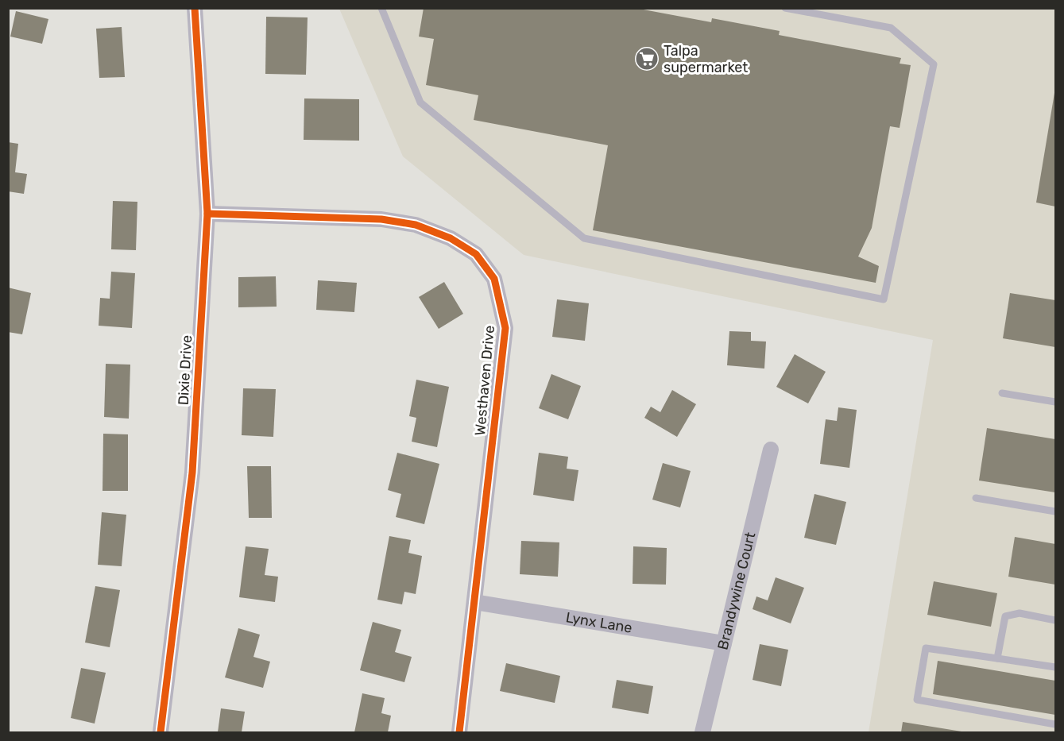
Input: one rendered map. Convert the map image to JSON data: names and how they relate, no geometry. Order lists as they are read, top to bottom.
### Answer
{
  "streets": {
    "street": [
      "Dixie Drive",
      "Westhaven Drive",
      "Brandywine Court",
      "Lynx Lane"
    ]
  },
  "crossings": [
    ["Dixie Drive", "Westhaven Drive"],
    ["Westhaven Drive", "Lynx Lane"],
    ["Brandywine Court", "Lynx Lane"]
  ],
  "places": {
    "supermarket": ["Talpa supermarket"]
  }
}
